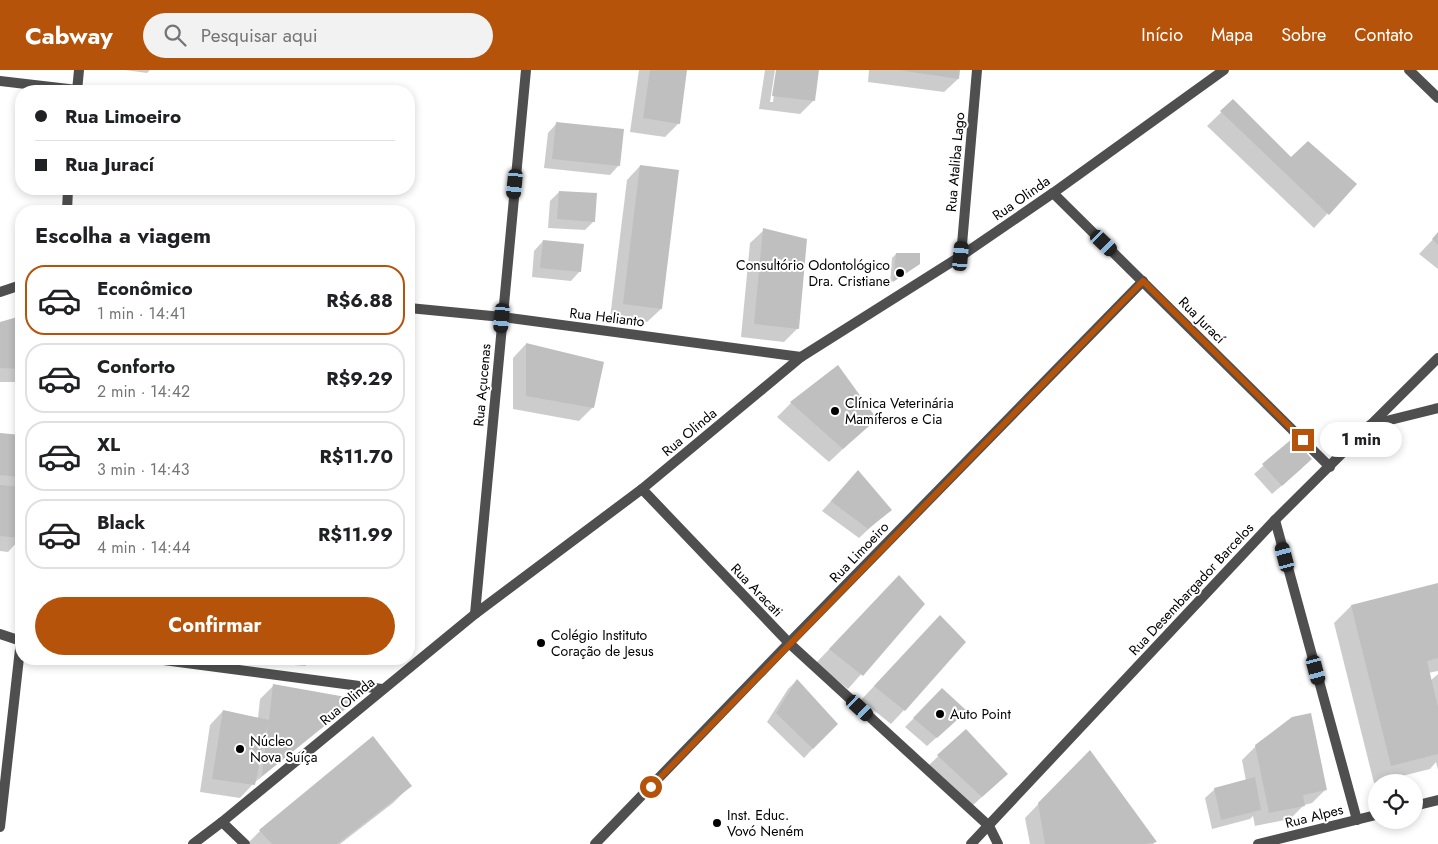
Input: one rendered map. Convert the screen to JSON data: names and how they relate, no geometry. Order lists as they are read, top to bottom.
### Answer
{
  "streets": {
    "street": [
      "Rua Ataliba Lago",
      "Rua Olinda",
      "Rua Helianto",
      "Rua Jurací",
      "Rua Açucenas",
      "Rua Limoeiro",
      "Rua Desembargador Barcelos",
      "Rua Aracati",
      "Rua Alpes"
    ]
  },
  "crossings": [
    ["Rua Ataliba Lago", "Rua Olinda"],
    ["Rua Olinda", "Rua Helianto"],
    ["Rua Olinda", "Rua Jurací"],
    ["Rua Olinda", "Rua Açucenas"],
    ["Rua Olinda", "Rua Aracati"],
    ["Rua Helianto", "Rua Açucenas"],
    ["Rua Jurací", "Rua Limoeiro"],
    ["Rua Jurací", "Rua Desembargador Barcelos"],
    ["Rua Limoeiro", "Rua Aracati"],
    ["Rua Desembargador Barcelos", "Rua Aracati"]
  ],
  "places": [
    "Consultório Odontológico Dra. Cristiane",
    "Clínica Veterinária Mamíferos e Cia",
    "Colégio Instituto Coração de Jesus",
    "Auto Point",
    "Núcleo Nova Suíça",
    "Inst. Educ. Vovó Neném"
  ],
  "page": {
    "header": "Cabway",
    "search": "Pesquisar aqui",
    "nav": [
      "Início",
      "Mapa",
      "Sobre",
      "Contato"
    ],
    "banner": ["Rua Limoeiro", "Rua Jurací"],
    "heading": "Escolha a viagem",
    "list": [
      {
        "name": "Econômico",
        "note": "1 min · 14:41",
        "value": "R$6.88"
      },
      {
        "name": "Conforto",
        "note": "2 min · 14:42",
        "value": "R$9.29"
      },
      {
        "name": "XL",
        "note": "3 min · 14:43",
        "value": "R$11.70"
      },
      {
        "name": "Black",
        "note": "4 min · 14:44",
        "value": "R$11.99"
      }
    ],
    "bubble": "1 min",
    "buttons": "Confirmar"
  }
}
